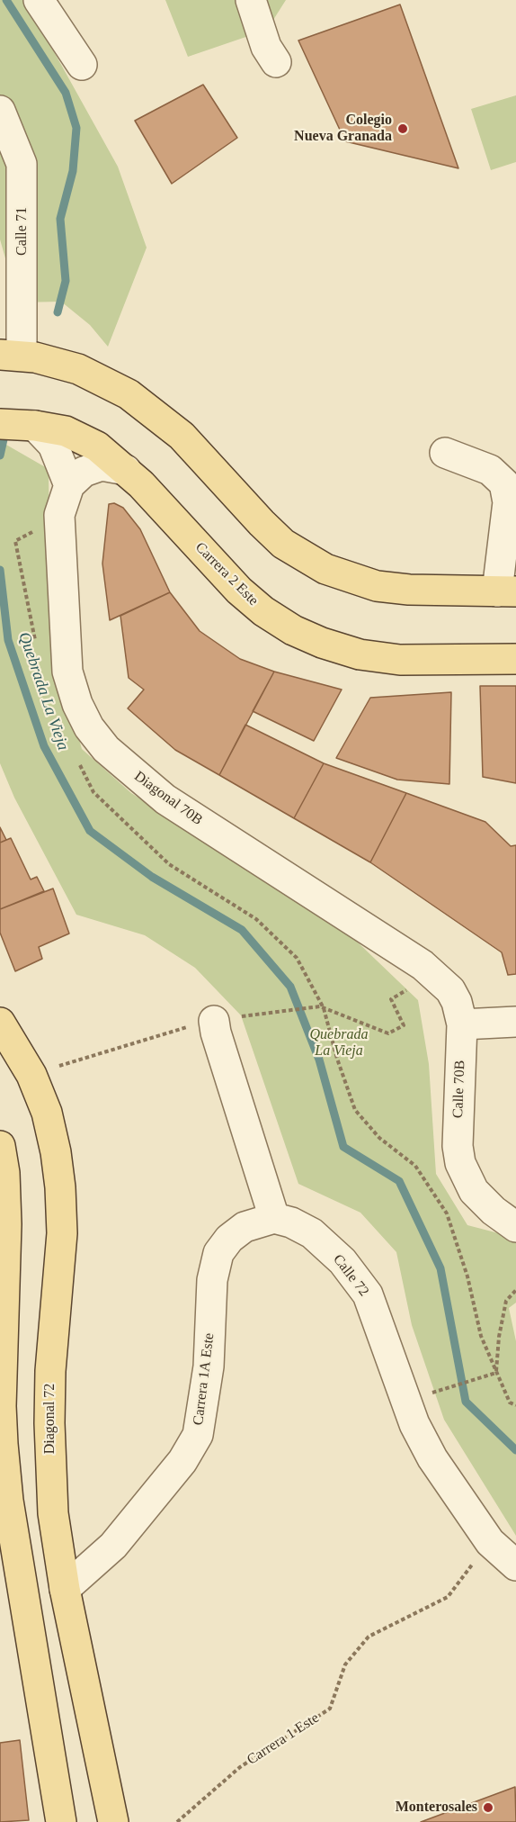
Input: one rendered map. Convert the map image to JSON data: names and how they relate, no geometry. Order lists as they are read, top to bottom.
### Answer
{
  "streets": {
    "main road": ["Carrera 2 Este", "Diagonal 72"],
    "street": [
      "Calle 71",
      "Diagonal 70B",
      "Calle 70B",
      "Calle 72",
      "Carrera 1A Este"
    ],
    "path": ["Carrera 1 Este"]
  },
  "crossings": [
    ["Diagonal 70B", "Calle 70B"],
    ["Calle 72", "Carrera 1A Este"],
    ["Calle 72", "Carrera 1 Este"],
    ["Carrera 1A Este", "Diagonal 72"]
  ],
  "water": ["Quebrada La Vieja"],
  "parks": ["Quebrada La Vieja"],
  "places": ["Colegio Nueva Granada", "Monterosales"]
}
